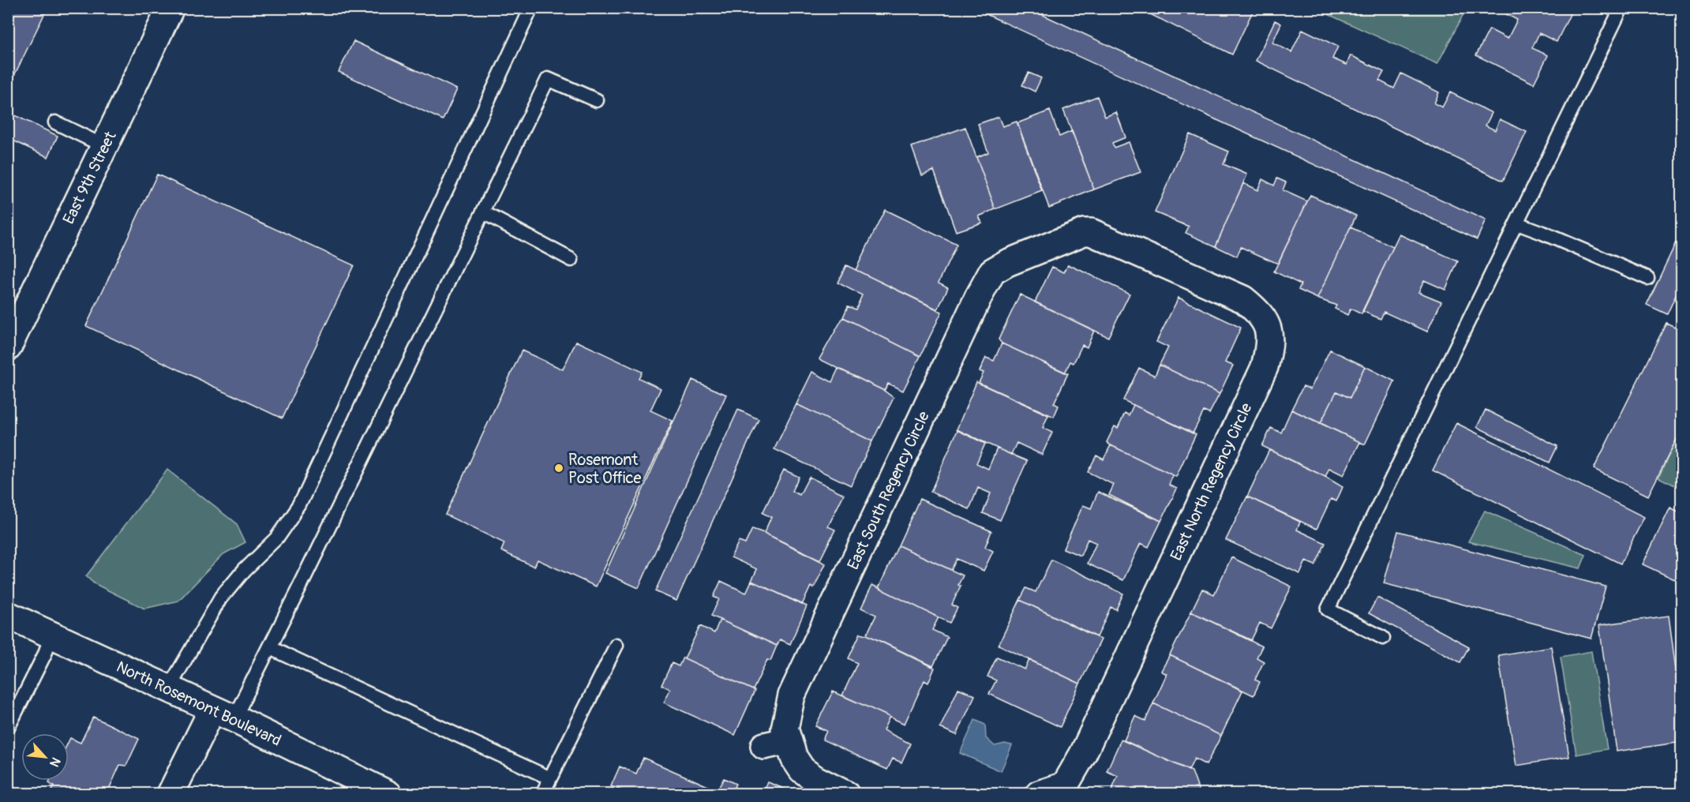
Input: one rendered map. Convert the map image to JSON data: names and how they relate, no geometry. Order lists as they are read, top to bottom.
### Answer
{
  "streets": {
    "street": [
      "East 9th Street",
      "East North Regency Circle",
      "East South Regency Circle",
      "North Rosemont Boulevard"
    ]
  },
  "crossings": [
    ["East North Regency Circle", "East South Regency Circle"]
  ],
  "places": ["Rosemont Post Office"],
  "north": "bottom right"
}
